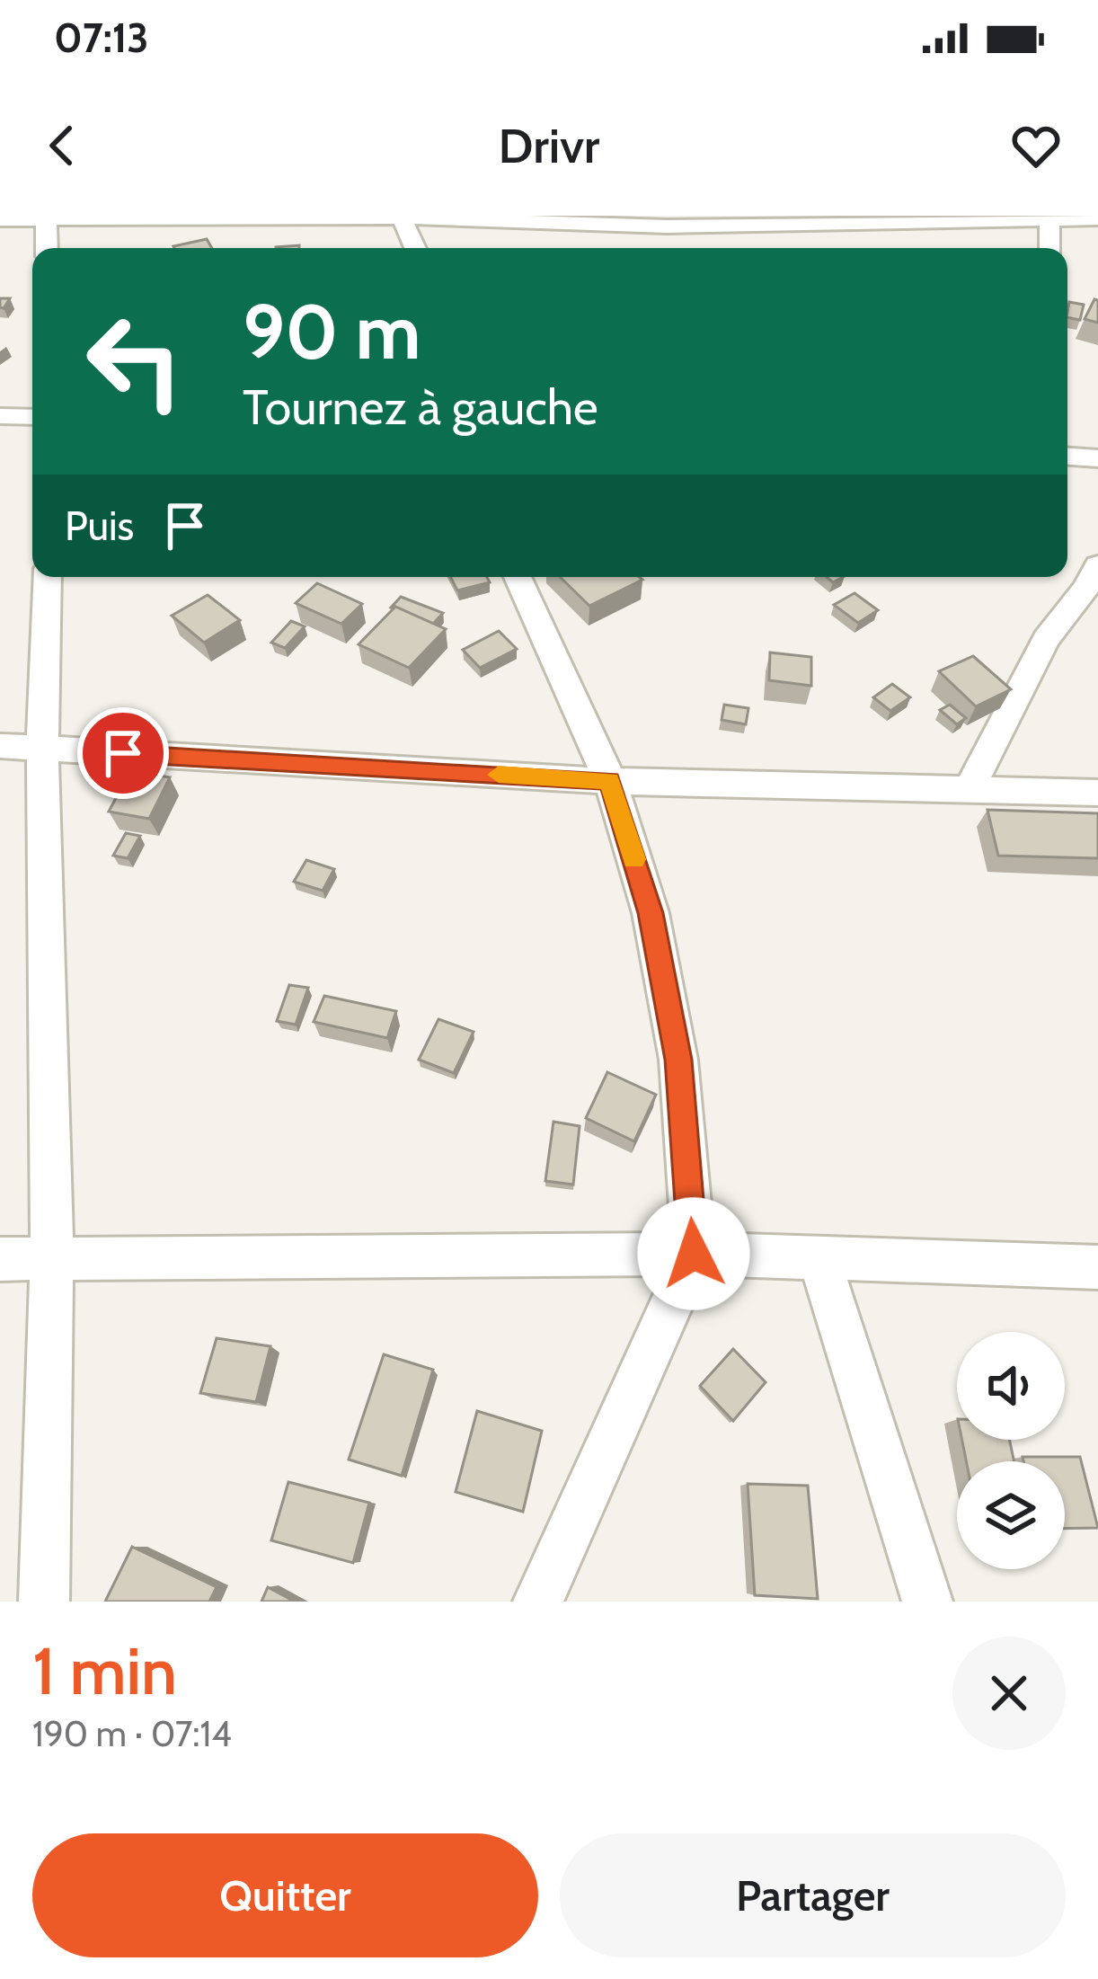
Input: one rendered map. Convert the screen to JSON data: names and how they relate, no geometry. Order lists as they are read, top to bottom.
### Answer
{
  "page": {
    "status": "07:13",
    "header": "Drivr",
    "turn": ["90 m", "Tournez à gauche"],
    "then": "Puis",
    "heading": ["1 min", "190 m · 07:14"],
    "buttons": ["Quitter", "Partager"]
  }
}
